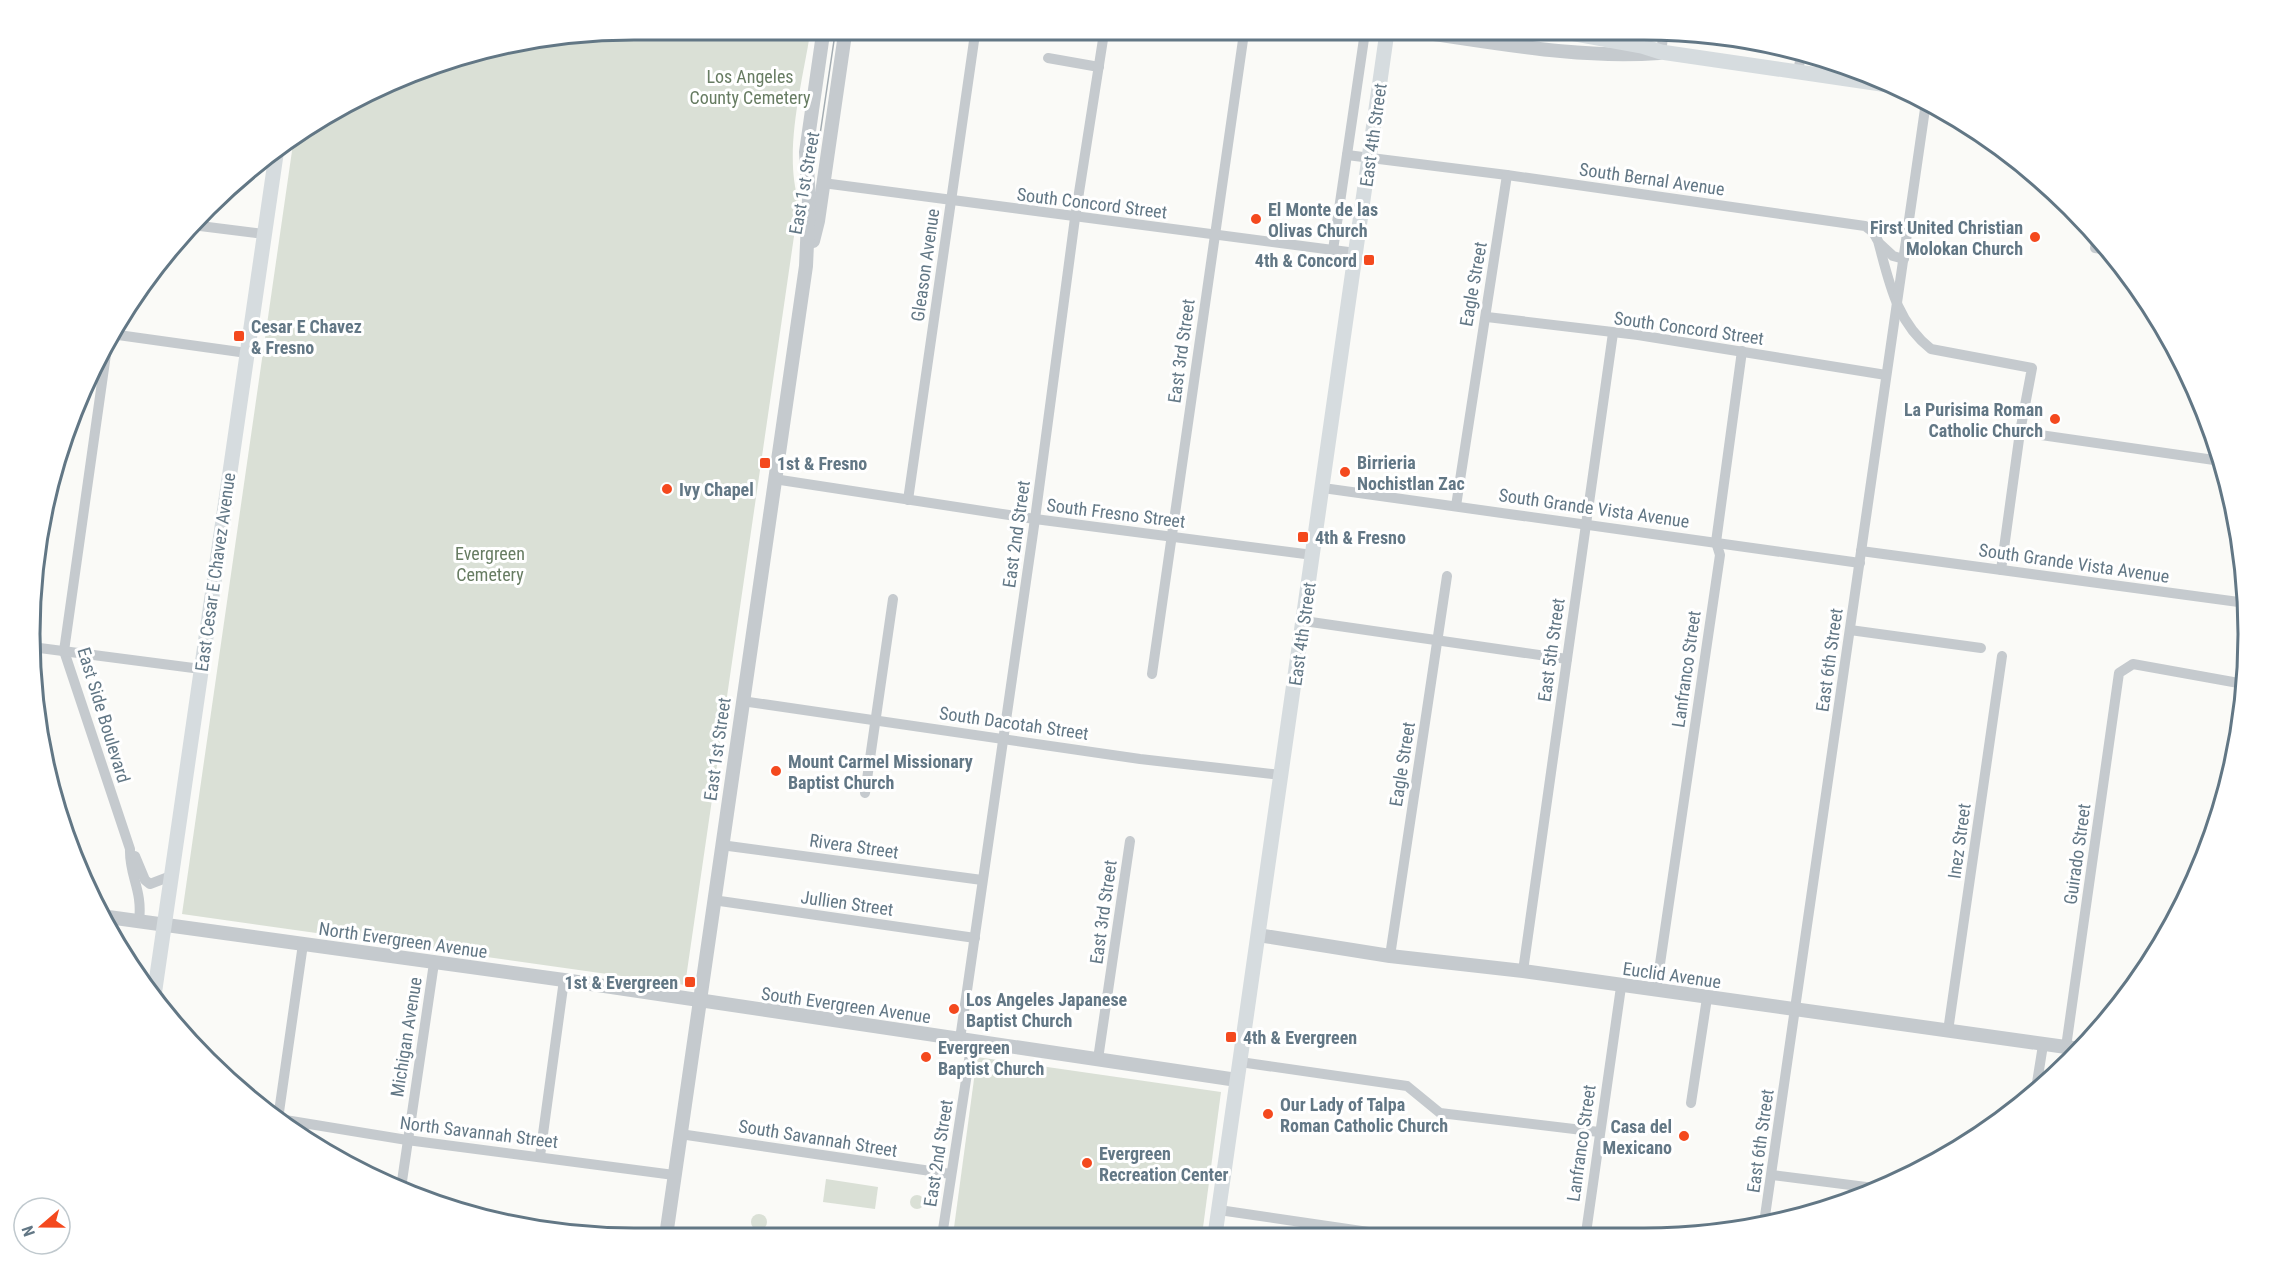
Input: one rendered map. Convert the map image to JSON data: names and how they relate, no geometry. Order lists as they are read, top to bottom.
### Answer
{
  "streets": {
    "main road": ["East 4th Street", "East Cesar E Chavez Avenue"],
    "street": [
      "South Bernal Avenue",
      "East 1st Street",
      "South Concord Street",
      "Gleason Avenue",
      "Eagle Street",
      "East 3rd Street",
      "South Grande Vista Avenue",
      "South Fresno Street",
      "East 2nd Street",
      "East 5th Street",
      "East 6th Street",
      "Lanfranco Street",
      "East Side Boulevard",
      "South Dacotah Street",
      "Inez Street",
      "Rivera Street",
      "Guirado Street",
      "Jullien Street",
      "North Evergreen Avenue",
      "Euclid Avenue",
      "South Evergreen Avenue",
      "Michigan Avenue",
      "North Savannah Street",
      "South Savannah Street"
    ]
  },
  "crossings": [
    ["East 4th Street", "South Bernal Avenue"],
    ["East 4th Street", "South Concord Street"],
    ["East 4th Street", "South Grande Vista Avenue"],
    ["East 4th Street", "South Fresno Street"],
    ["East 4th Street", "South Dacotah Street"],
    ["East 4th Street", "Euclid Avenue"],
    ["East 4th Street", "South Evergreen Avenue"],
    ["South Bernal Avenue", "Eagle Street"],
    ["South Bernal Avenue", "East 6th Street"],
    ["East 1st Street", "South Concord Street"],
    ["East 1st Street", "South Fresno Street"],
    ["East 1st Street", "South Dacotah Street"],
    ["East 1st Street", "Rivera Street"],
    ["East 1st Street", "Jullien Street"],
    ["East 1st Street", "North Evergreen Avenue"],
    ["East 1st Street", "South Evergreen Avenue"],
    ["East 1st Street", "North Savannah Street"],
    ["East 1st Street", "South Savannah Street"],
    ["South Concord Street", "Gleason Avenue"],
    ["South Concord Street", "Eagle Street"],
    ["South Concord Street", "East 3rd Street"],
    ["South Concord Street", "East 2nd Street"],
    ["South Concord Street", "East 5th Street"],
    ["South Concord Street", "East 6th Street"],
    ["South Concord Street", "Lanfranco Street"],
    ["Gleason Avenue", "South Fresno Street"],
    ["Eagle Street", "South Grande Vista Avenue"],
    ["Eagle Street", "Euclid Avenue"],
    ["East 3rd Street", "South Fresno Street"],
    ["East 3rd Street", "South Evergreen Avenue"],
    ["South Grande Vista Avenue", "East 5th Street"],
    ["South Grande Vista Avenue", "East 6th Street"],
    ["South Grande Vista Avenue", "Lanfranco Street"],
    ["South Fresno Street", "East 2nd Street"],
    ["East 2nd Street", "South Dacotah Street"],
    ["East 2nd Street", "Rivera Street"],
    ["East 2nd Street", "Jullien Street"],
    ["East 2nd Street", "South Evergreen Avenue"],
    ["East 2nd Street", "South Savannah Street"],
    ["East Cesar E Chavez Avenue", "East Side Boulevard"],
    ["East Cesar E Chavez Avenue", "North Evergreen Avenue"],
    ["East 5th Street", "Euclid Avenue"],
    ["East 6th Street", "Euclid Avenue"],
    ["Lanfranco Street", "Euclid Avenue"],
    ["East Side Boulevard", "North Evergreen Avenue"],
    ["Inez Street", "Euclid Avenue"],
    ["Guirado Street", "Euclid Avenue"],
    ["North Evergreen Avenue", "South Evergreen Avenue"],
    ["North Evergreen Avenue", "Michigan Avenue"],
    ["Michigan Avenue", "North Savannah Street"]
  ],
  "parks": ["Los Angeles County Cemetery", "Evergreen Cemetery"],
  "places": {
    "other": [
      "El Monte de las Olivas Church",
      "First United Christian Molokan Church",
      "La Purisima Roman Catholic Church",
      "Birrieria Nochistlan Zac",
      "Ivy Chapel",
      "Mount Carmel Missionary Baptist Church",
      "Los Angeles Japanese Baptist Church",
      "Evergreen Baptist Church",
      "Our Lady of Talpa Roman Catholic Church",
      "Casa del Mexicano",
      "Evergreen Recreation Center"
    ],
    "transit": [
      "4th & Concord",
      "Cesar E Chavez & Fresno",
      "1st & Fresno",
      "4th & Fresno",
      "1st & Evergreen",
      "4th & Evergreen"
    ]
  },
  "north": "left"
}
